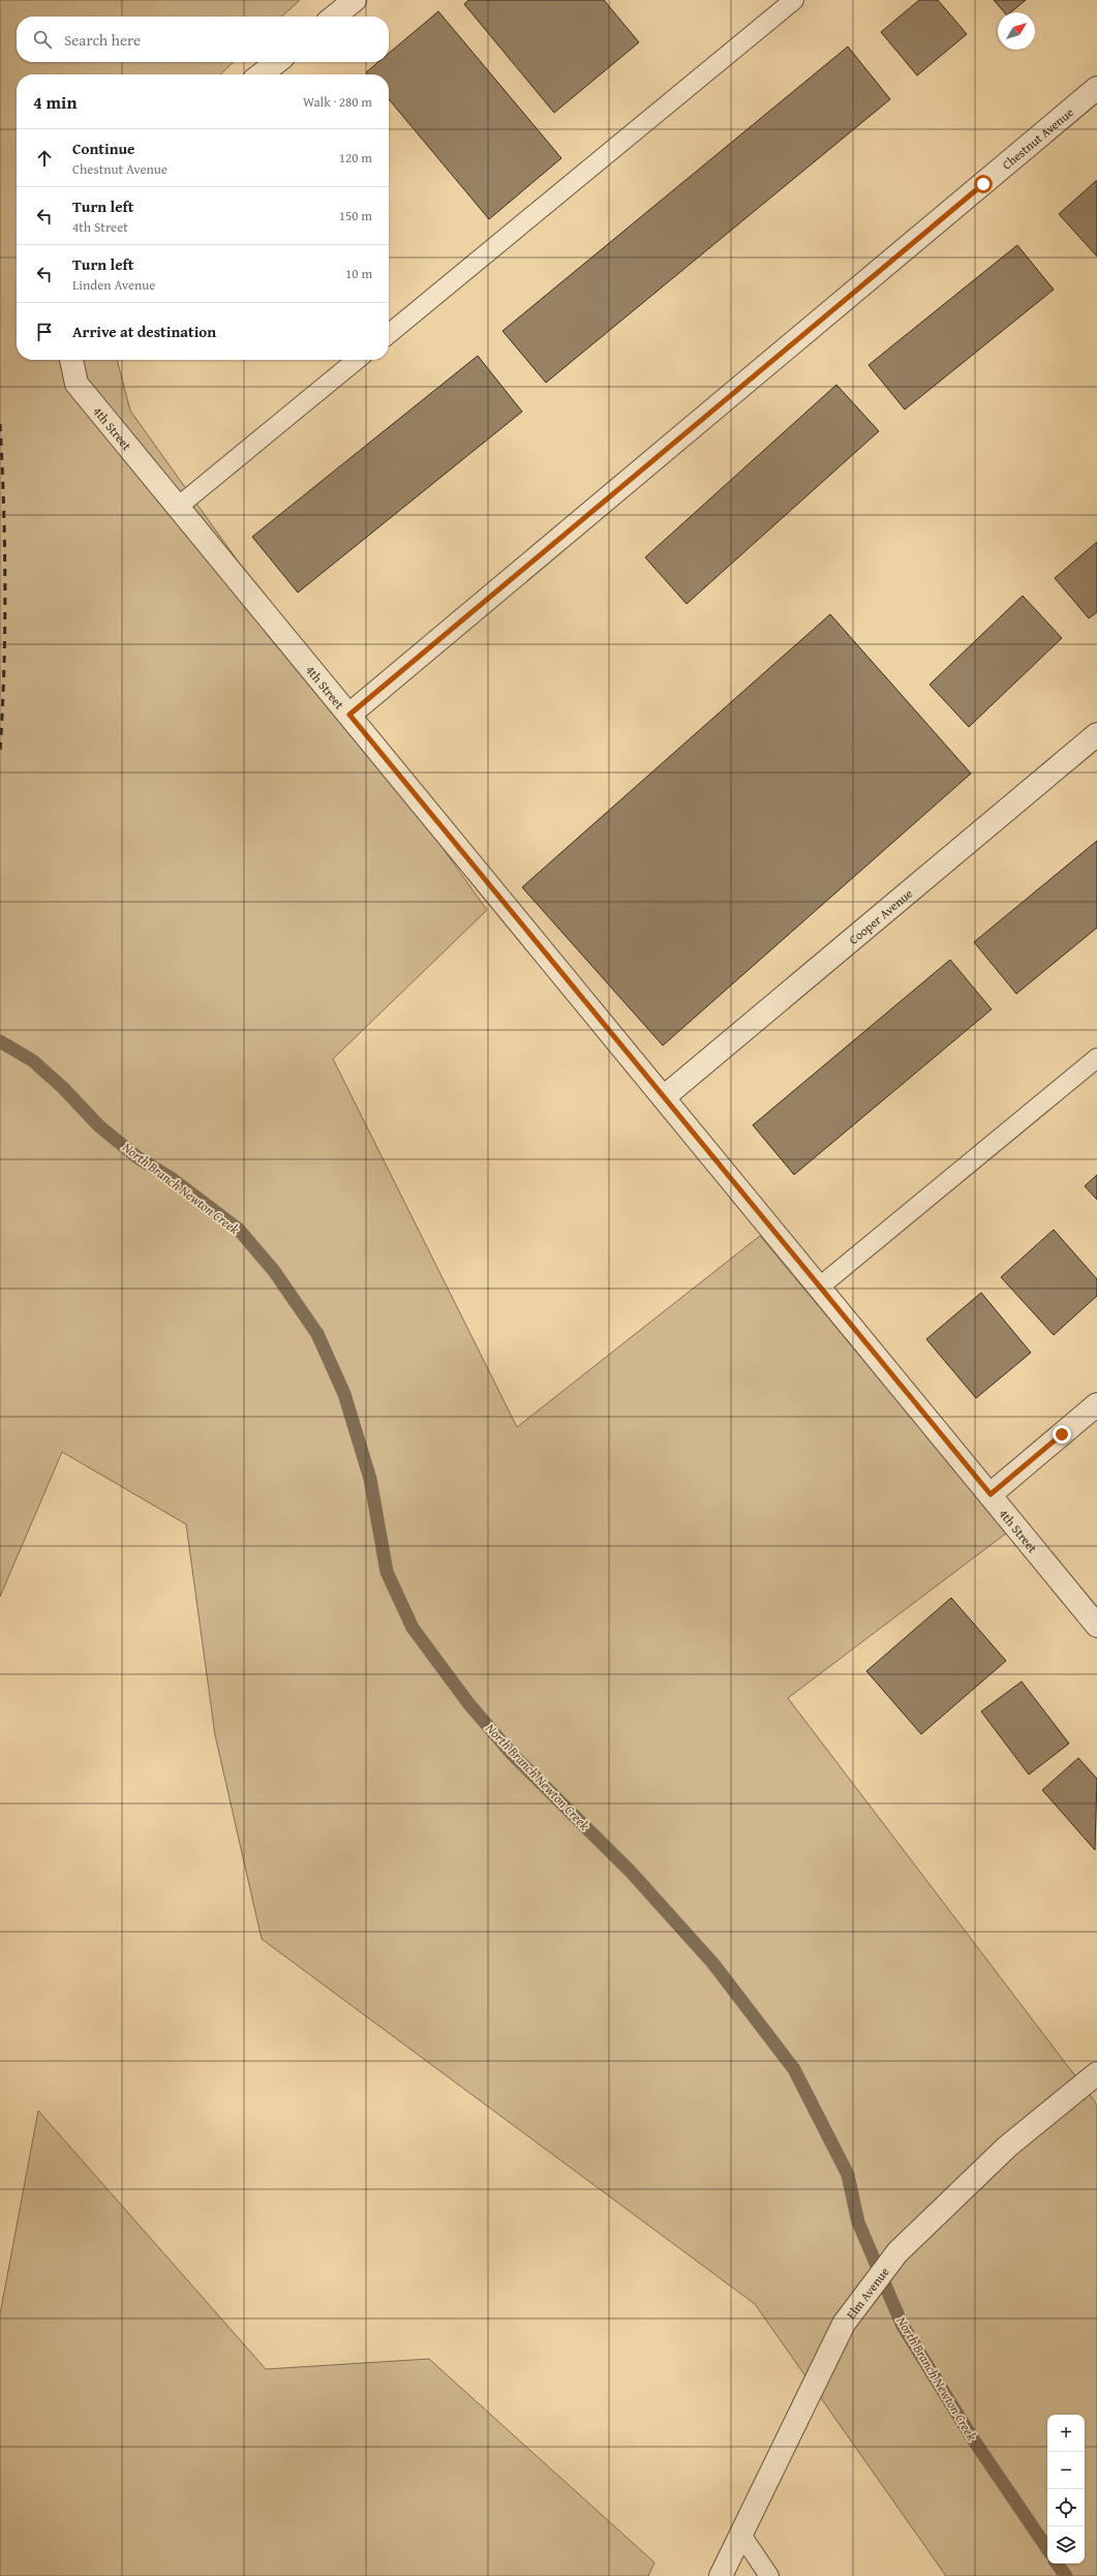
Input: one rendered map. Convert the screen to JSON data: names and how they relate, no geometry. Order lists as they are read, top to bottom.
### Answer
{
  "streets": {
    "street": [
      "Chestnut Avenue",
      "4th Street",
      "Cooper Avenue",
      "Elm Avenue"
    ]
  },
  "crossings": [
    ["Chestnut Avenue", "4th Street"],
    ["4th Street", "Cooper Avenue"]
  ],
  "water": ["North Branch Newton Creek"],
  "north": "top right",
  "page": {
    "search": "Search here",
    "heading": ["4 min", "Walk · 280 m"],
    "list": [
      ["Continue", "Chestnut Avenue", "120 m"],
      ["Turn left", "4th Street", "150 m"],
      ["Turn left", "Linden Avenue", "10 m"],
      "Arrive at destination"
    ],
    "map_buttons": ["+", "−"]
  }
}
